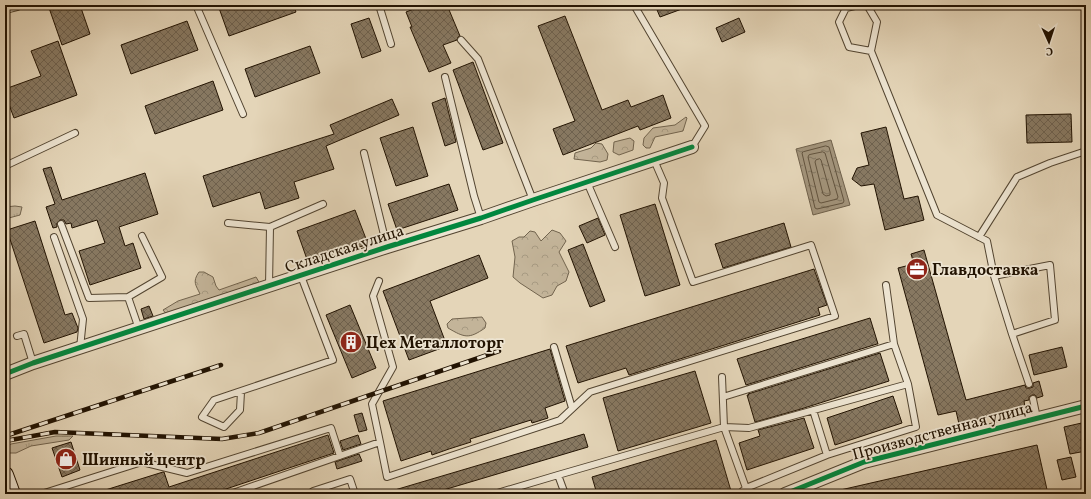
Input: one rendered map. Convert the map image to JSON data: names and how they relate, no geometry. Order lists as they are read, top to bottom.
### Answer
{
  "streets": {
    "street": ["Складская улица", "Производственная улица"]
  },
  "places": {
    "office": ["Главдоставка"],
    "building": ["Цех Металлоторг"],
    "shop": ["Шинный центр"]
  },
  "north": "bottom"
}
